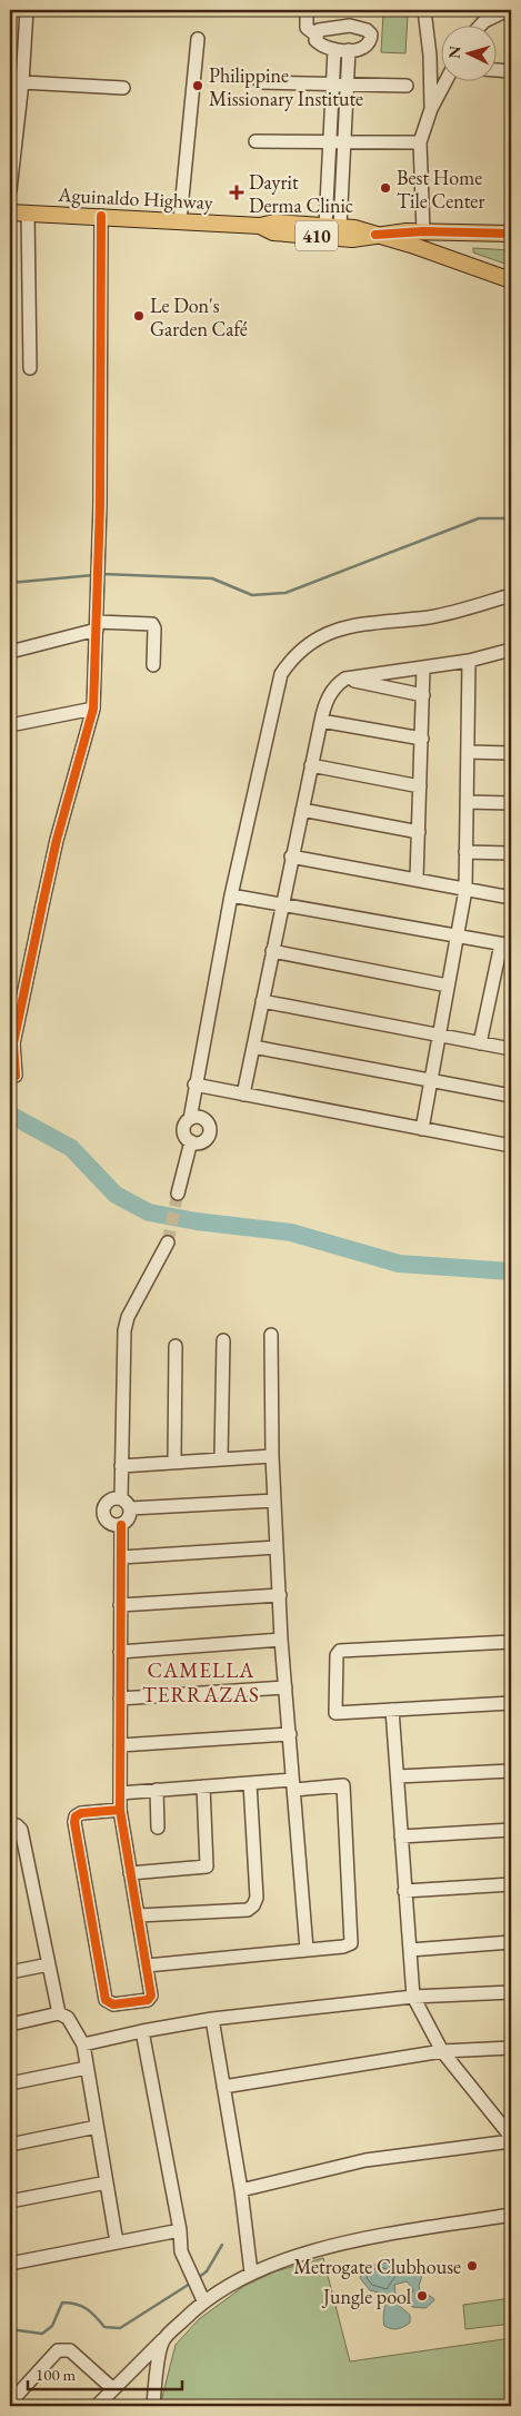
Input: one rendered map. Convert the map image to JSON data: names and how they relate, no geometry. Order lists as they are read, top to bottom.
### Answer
{
  "streets": {
    "main road": ["Aguinaldo Highway", "410"]
  },
  "crossings": [
    ["Aguinaldo Highway", "410"]
  ],
  "districts": ["CAMELLA TERRAZAS"],
  "places": {
    "other": [
      "Philippine Missionary Institute",
      "Best Home Tile Center",
      "Le Don's Garden Café",
      "Metrogate Clubhouse",
      "Jungle pool"
    ],
    "health": ["Dayrit Derma Clinic"]
  },
  "scale_bar": "100 m",
  "north": "left"
}
